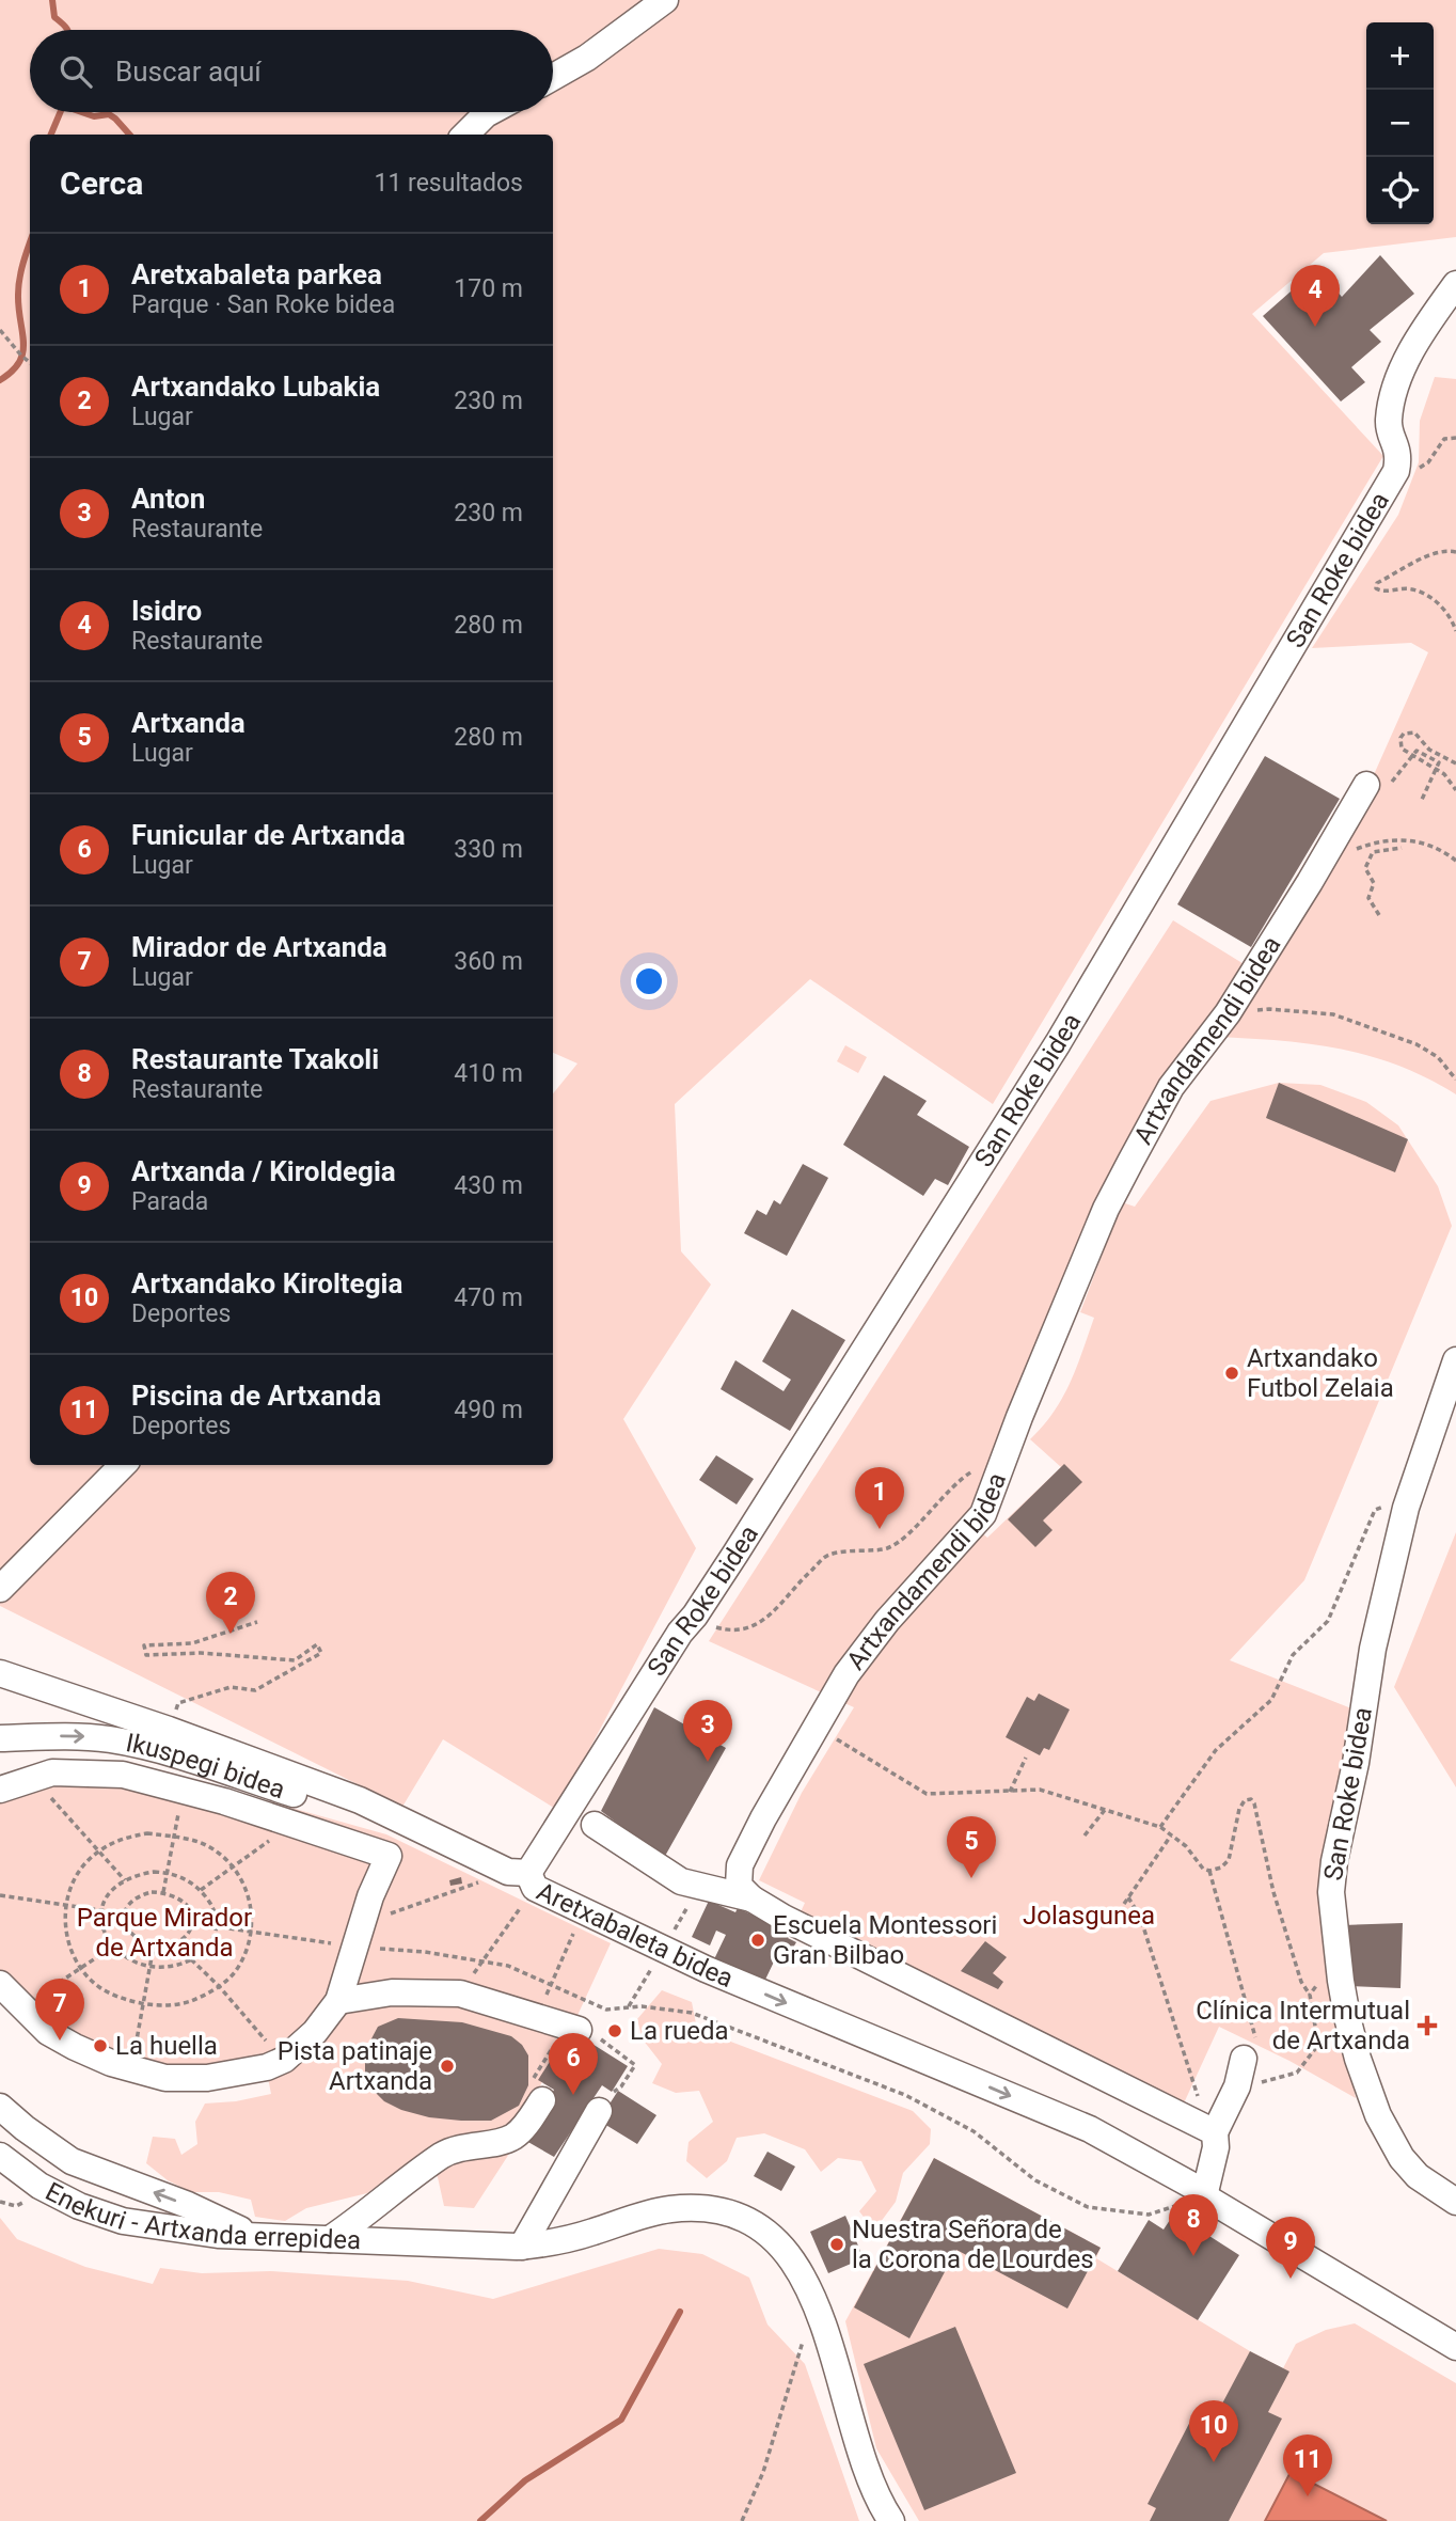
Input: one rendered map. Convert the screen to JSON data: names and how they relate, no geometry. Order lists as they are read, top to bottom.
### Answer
{
  "streets": {
    "street": [
      "San Roke bidea",
      "Artxandamendi bidea",
      "Ikuspegi bidea",
      "Aretxabaleta bidea",
      "Enekuri - Artxanda errepidea"
    ]
  },
  "crossings": [
    ["San Roke bidea", "Aretxabaleta bidea"],
    ["Ikuspegi bidea", "Aretxabaleta bidea"]
  ],
  "parks": ["Jolasgunea", "Parque Mirador de Artxanda"],
  "places": {
    "other": [
      "Artxandako Futbol Zelaia",
      "Escuela Montessori Gran Bilbao",
      "La rueda",
      "La huella",
      "Pista patinaje Artxanda",
      "Nuestra Señora de la Corona de Lourdes"
    ],
    "health": ["Clínica Intermutual de Artxanda"]
  },
  "page": {
    "map_buttons": ["+", "−"],
    "search": "Buscar aquí",
    "heading": ["Cerca", "11 resultados"],
    "list": [
      {
        "mark": "1",
        "name": "Aretxabaleta parkea",
        "note": "Parque · San Roke bidea",
        "value": "170 m"
      },
      {
        "mark": "2",
        "name": "Artxandako Lubakia",
        "note": "Lugar",
        "value": "230 m"
      },
      {
        "mark": "3",
        "name": "Anton",
        "note": "Restaurante",
        "value": "230 m"
      },
      {
        "mark": "4",
        "name": "Isidro",
        "note": "Restaurante",
        "value": "280 m"
      },
      {
        "mark": "5",
        "name": "Artxanda",
        "note": "Lugar",
        "value": "280 m"
      },
      {
        "mark": "6",
        "name": "Funicular de Artxanda",
        "note": "Lugar",
        "value": "330 m"
      },
      {
        "mark": "7",
        "name": "Mirador de Artxanda",
        "note": "Lugar",
        "value": "360 m"
      },
      {
        "mark": "8",
        "name": "Restaurante Txakoli",
        "note": "Restaurante",
        "value": "410 m"
      },
      {
        "mark": "9",
        "name": "Artxanda / Kiroldegia",
        "note": "Parada",
        "value": "430 m"
      },
      {
        "mark": "10",
        "name": "Artxandako Kiroltegia",
        "note": "Deportes",
        "value": "470 m"
      },
      {
        "mark": "11",
        "name": "Piscina de Artxanda",
        "note": "Deportes",
        "value": "490 m"
      }
    ],
    "pins": [
      "4",
      "1",
      "2",
      "3",
      "5",
      "7",
      "6",
      "8",
      "9",
      "10",
      "11"
    ]
  }
}
